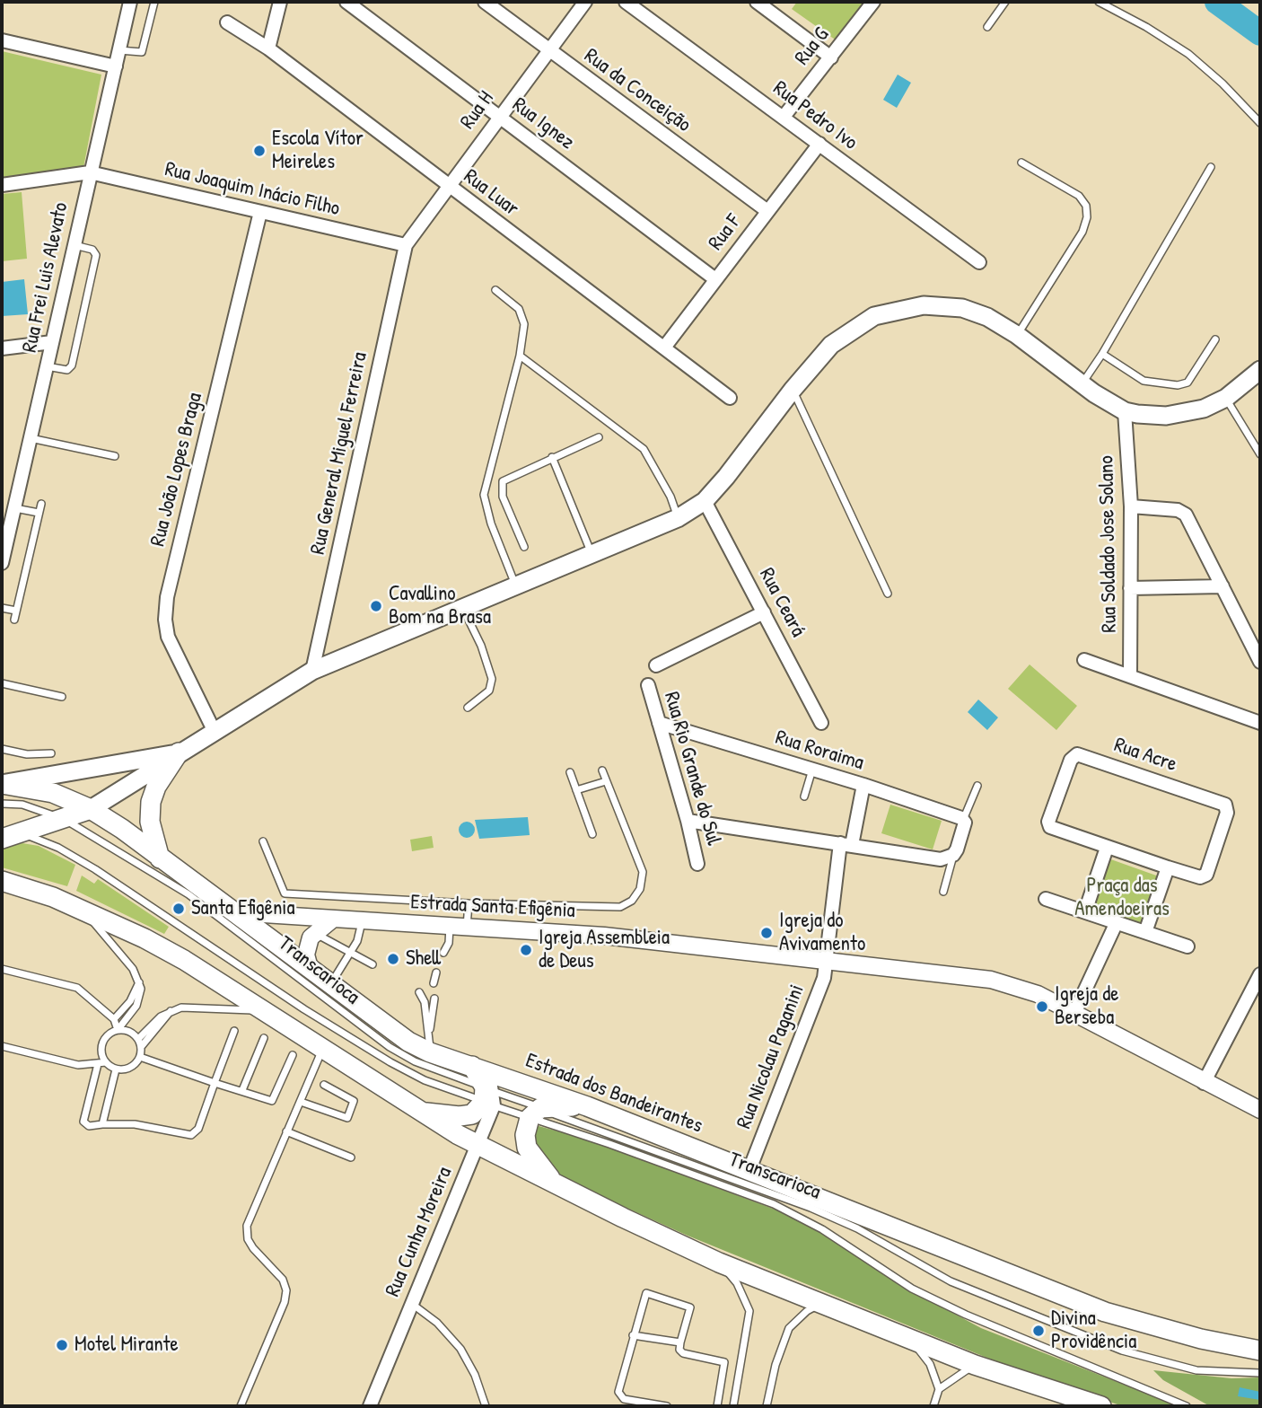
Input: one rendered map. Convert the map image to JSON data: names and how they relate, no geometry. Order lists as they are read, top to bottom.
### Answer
{
  "streets": {
    "main road": ["Estrada dos Bandeirantes"],
    "street": [
      "Rua G",
      "Rua da Conceição",
      "Rua H",
      "Rua Pedro Ivo",
      "Rua Ignez",
      "Rua Joaquim Inácio Filho",
      "Rua Luar",
      "Rua F",
      "Rua Frei Luis Alevato",
      "Rua General Miguel Ferreira",
      "Rua João Lopes Braga",
      "Rua Soldado Jose Solano",
      "Rua Ceará",
      "Rua Roraima",
      "Rua Acre",
      "Rua Rio Grande do Sul",
      "Estrada Santa Efigênia",
      "Rua Nicolau Paganini",
      "Rua Cunha Moreira"
    ],
    "lane": ["Transcarioca"]
  },
  "crossings": [
    ["Rua G", "Rua Pedro Ivo"],
    ["Rua da Conceição", "Rua H"],
    ["Rua da Conceição", "Rua F"],
    ["Rua H", "Rua Ignez"],
    ["Rua H", "Rua Joaquim Inácio Filho"],
    ["Rua H", "Rua Luar"],
    ["Rua H", "Rua General Miguel Ferreira"],
    ["Rua Pedro Ivo", "Rua F"],
    ["Rua Ignez", "Rua F"],
    ["Rua Joaquim Inácio Filho", "Rua Frei Luis Alevato"],
    ["Rua Joaquim Inácio Filho", "Rua General Miguel Ferreira"],
    ["Rua Joaquim Inácio Filho", "Rua João Lopes Braga"],
    ["Rua Luar", "Rua F"],
    ["Rua Roraima", "Rua Rio Grande do Sul"],
    ["Rua Roraima", "Rua Nicolau Paganini"],
    ["Estrada Santa Efigênia", "Rua Nicolau Paganini"],
    ["Estrada Santa Efigênia", "Estrada dos Bandeirantes"],
    ["Transcarioca", "Estrada dos Bandeirantes"],
    ["Transcarioca", "Rua Cunha Moreira"],
    ["Rua Nicolau Paganini", "Estrada dos Bandeirantes"],
    ["Estrada dos Bandeirantes", "Rua Cunha Moreira"]
  ],
  "parks": ["Praça das Amendoeiras"],
  "places": [
    "Escola Vítor Meireles",
    "Cavallino Bom na Brasa",
    "Santa Efigênia",
    "Igreja do Avivamento",
    "Igreja Assembleia de Deus",
    "Shell",
    "Igreja de Berseba",
    "Divina Providência",
    "Motel Mirante"
  ]
}
